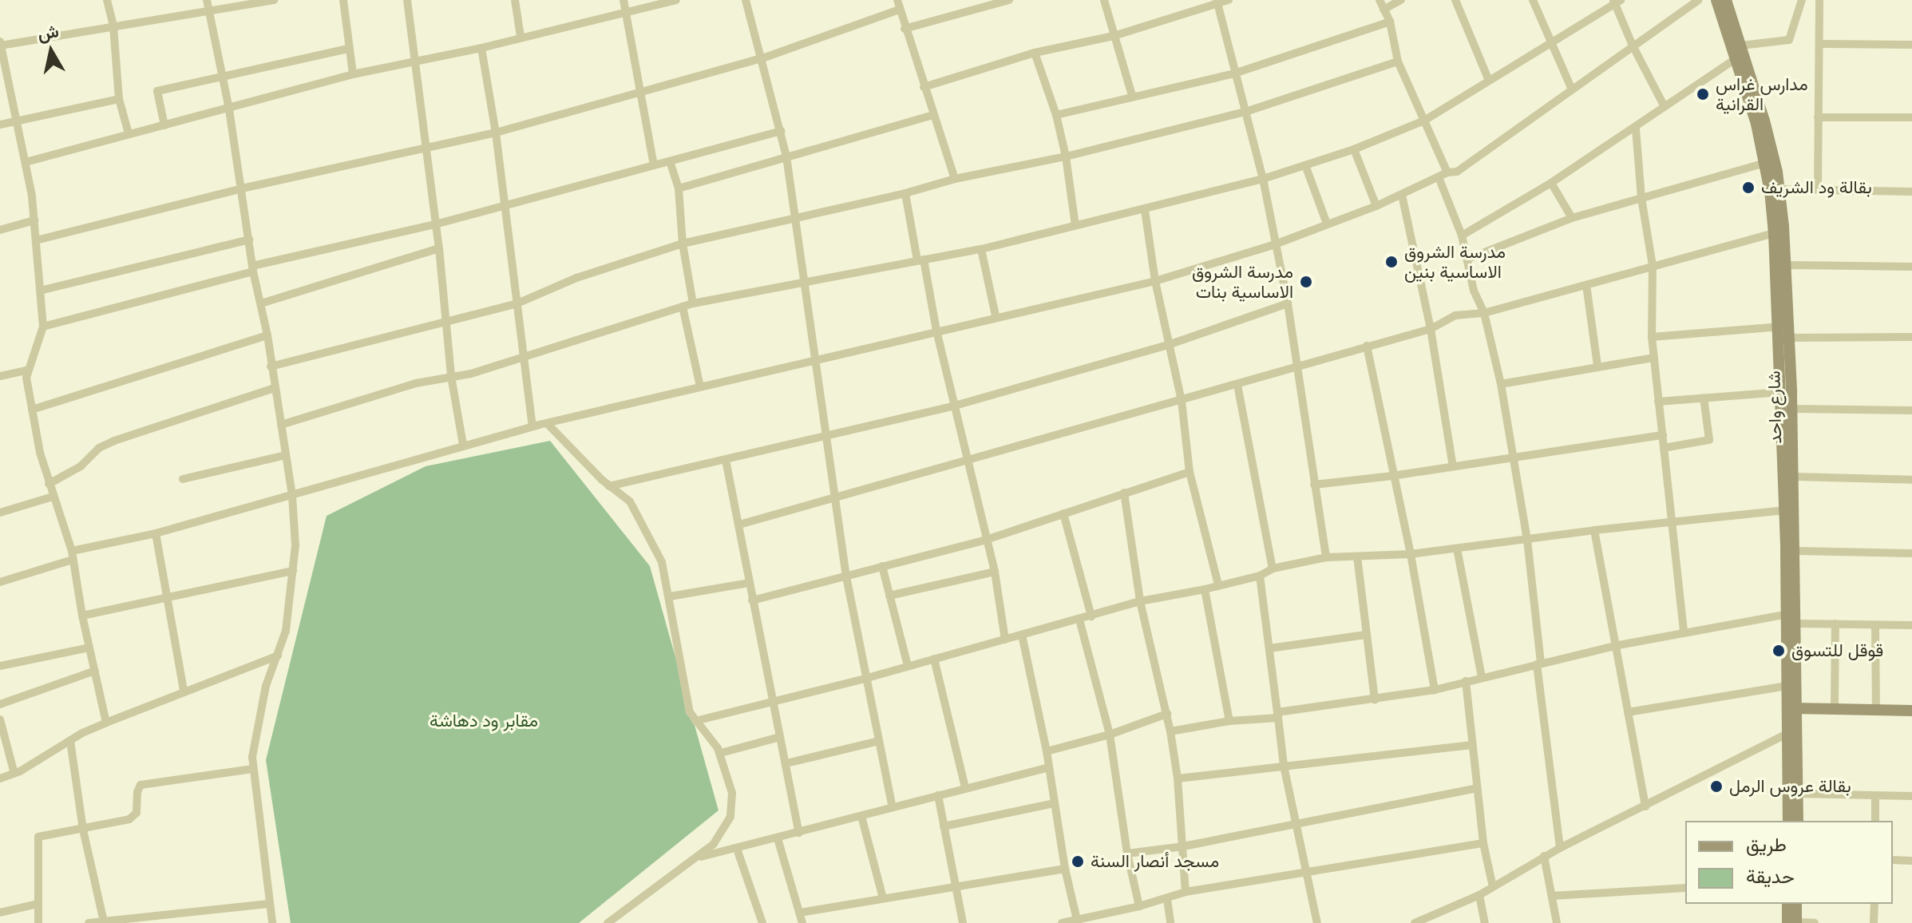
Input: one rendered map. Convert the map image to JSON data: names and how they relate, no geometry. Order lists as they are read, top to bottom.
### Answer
{
  "streets": {
    "street": ["شارع واحد"]
  },
  "parks": ["مقابر ود دهاشة"],
  "places": [
    "مدارس غراس القرانية",
    "بقالة ود الشريف",
    "مدرسة الشروق الاساسية بنين",
    "مدرسة الشروق الاساسية بنات",
    "قوقل للتسوق",
    "بقالة عروس الرمل",
    "مسجد أنصار السنة"
  ],
  "legend": ["طريق", "حديقة"],
  "north": "top"
}
